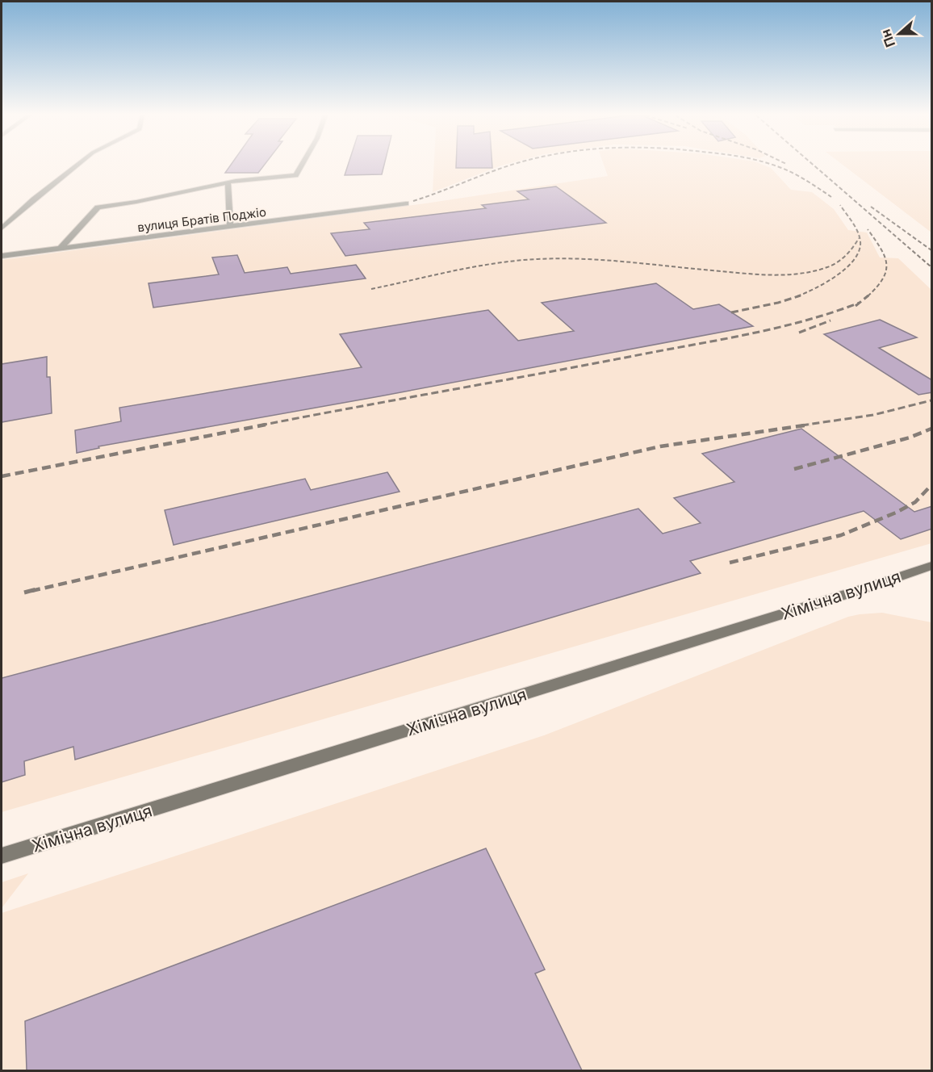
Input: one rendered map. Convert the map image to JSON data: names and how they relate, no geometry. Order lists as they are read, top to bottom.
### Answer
{
  "streets": {
    "main road": ["Хімічна вулиця"],
    "street": ["вулиця Братів Поджіо"]
  },
  "north": "left"
}
